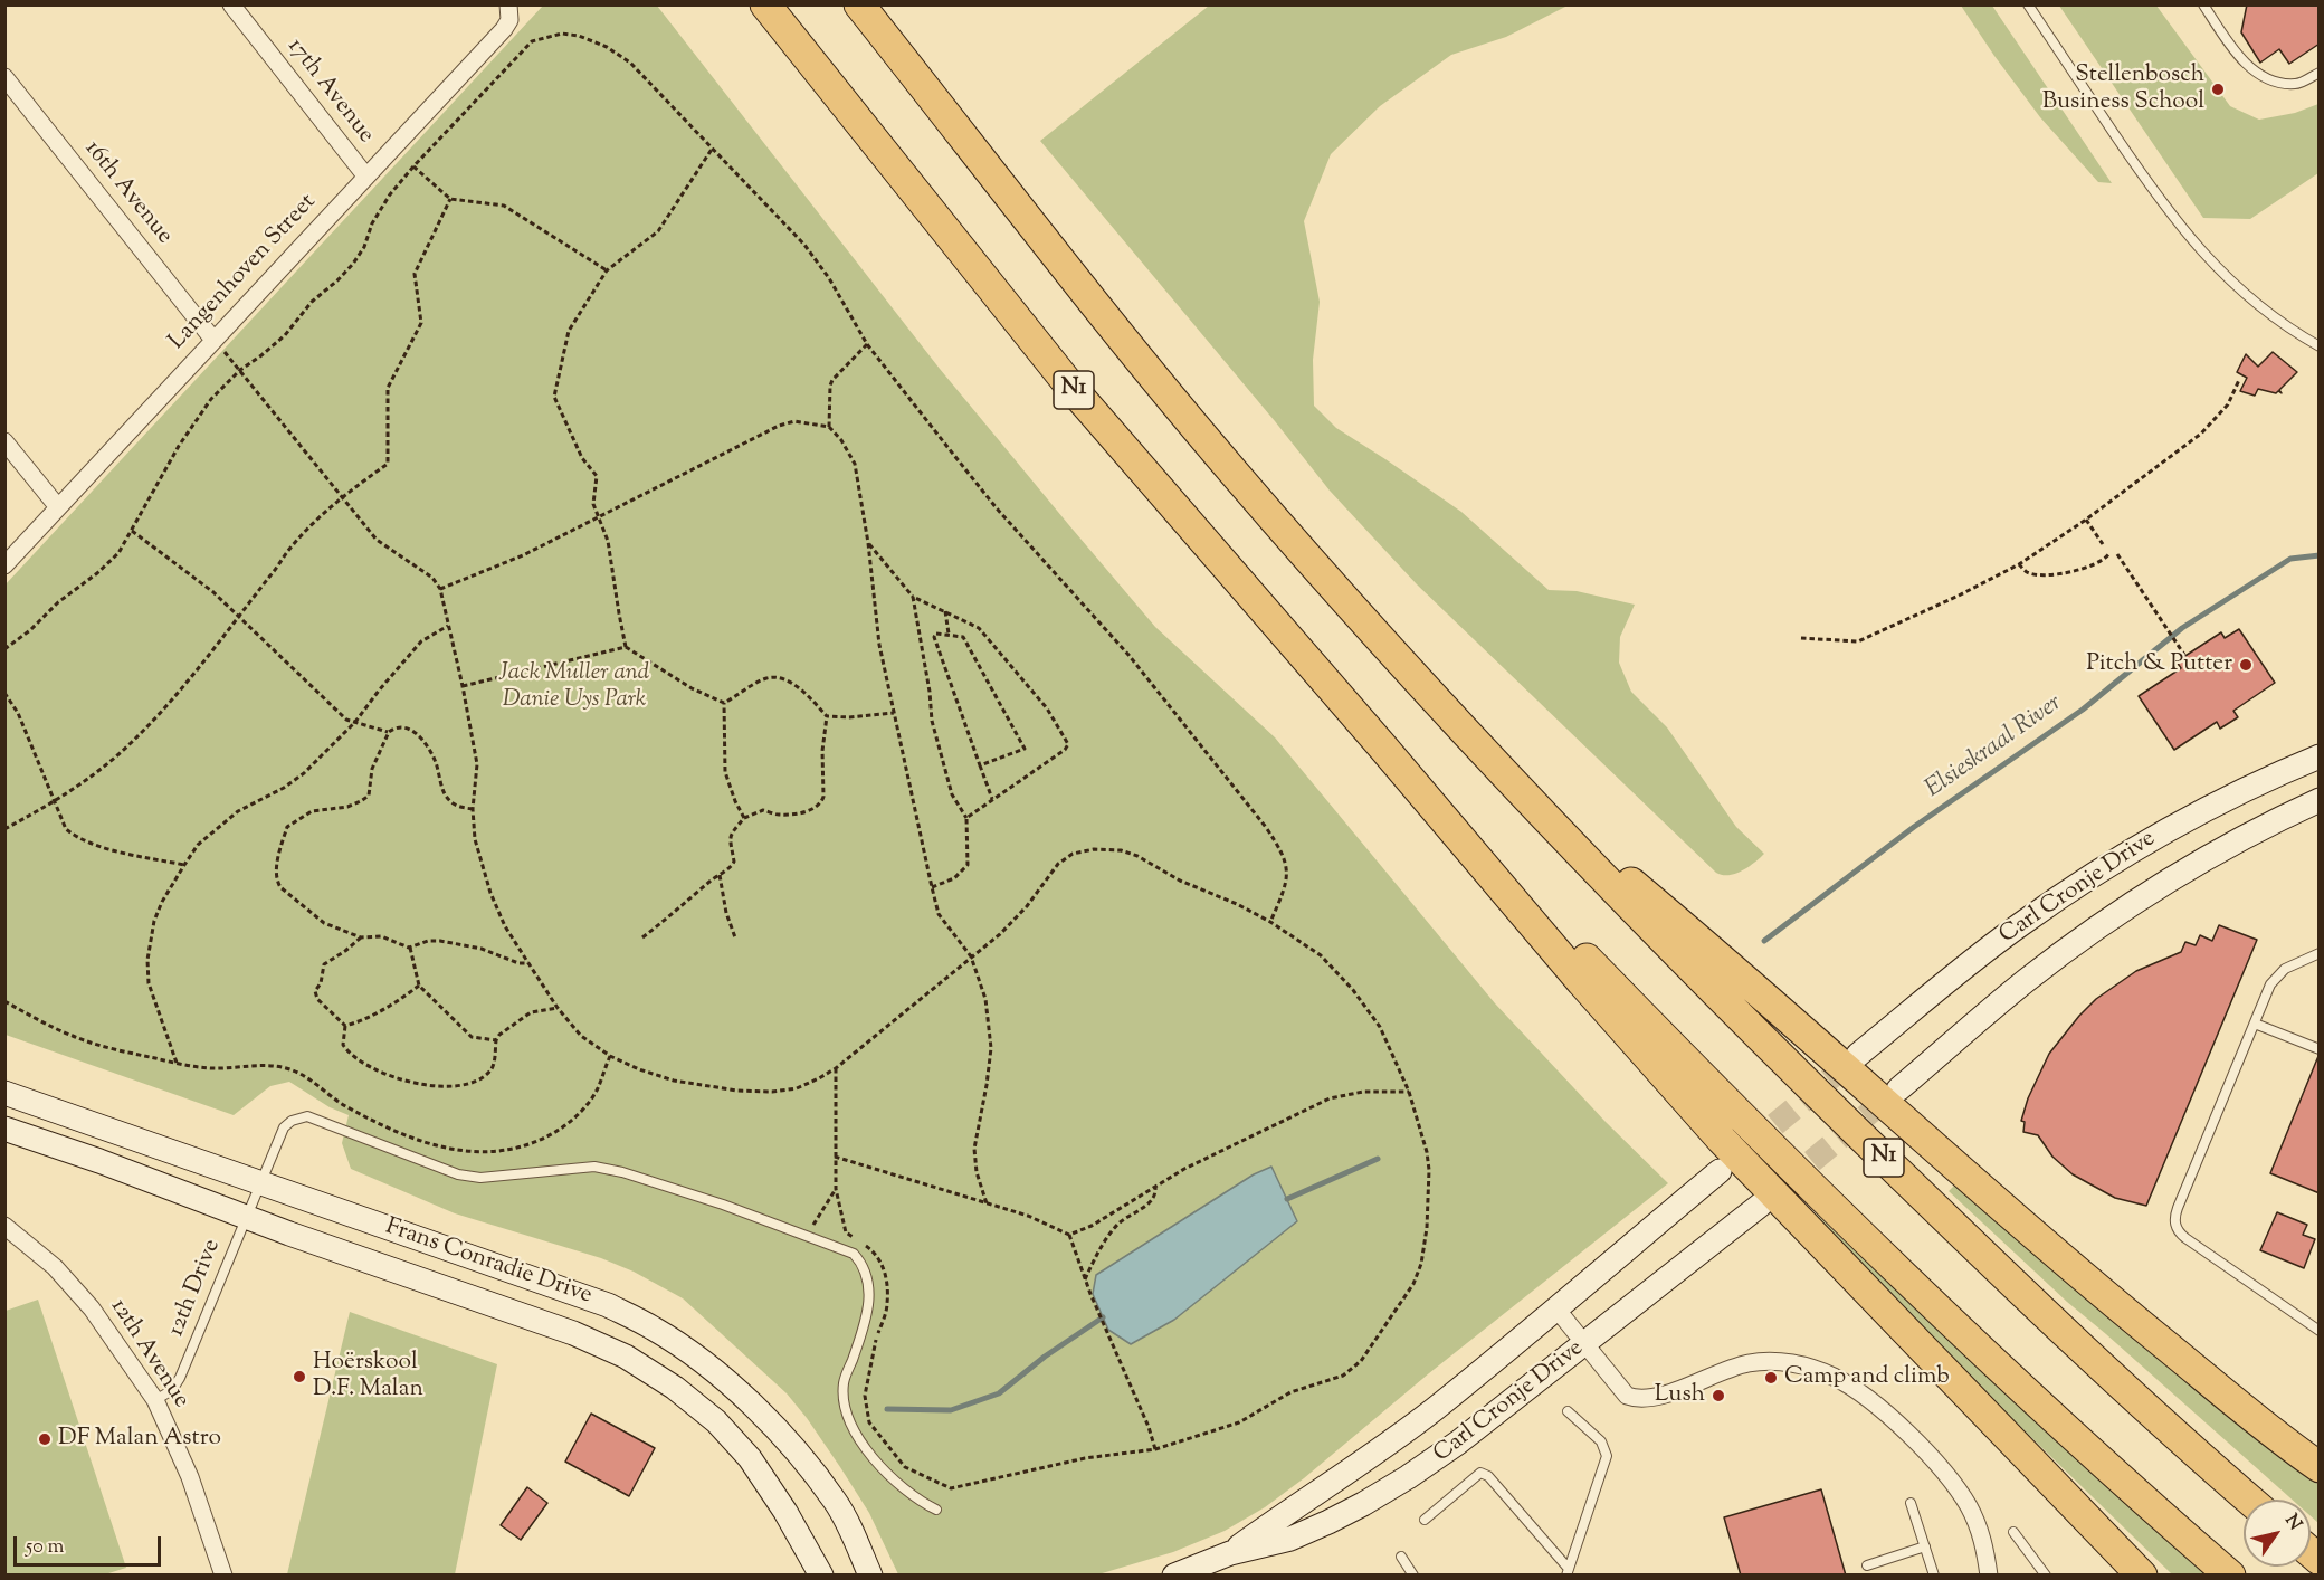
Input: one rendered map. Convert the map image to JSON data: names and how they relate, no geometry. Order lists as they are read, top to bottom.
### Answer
{
  "streets": {
    "highway": ["N1"],
    "main road": ["Carl Cronje Drive", "Frans Conradie Drive"],
    "street": [
      "17th Avenue",
      "16th Avenue",
      "Langenhoven Street",
      "12th Avenue"
    ],
    "lane": ["12th Drive"]
  },
  "crossings": [
    ["17th Avenue", "Langenhoven Street"],
    ["16th Avenue", "Langenhoven Street"],
    ["Frans Conradie Drive", "12th Drive"],
    ["12th Drive", "12th Avenue"]
  ],
  "water": ["Elsieskraal River"],
  "parks": ["Jack Muller and Danie Uys Park"],
  "places": [
    "Stellenbosch Business School",
    "Pitch & Putter",
    "Hoërskool D.F. Malan",
    "Camp and climb",
    "Lush",
    "DF Malan Astro"
  ],
  "scale_bar": "50 m",
  "north": "top right"
}
